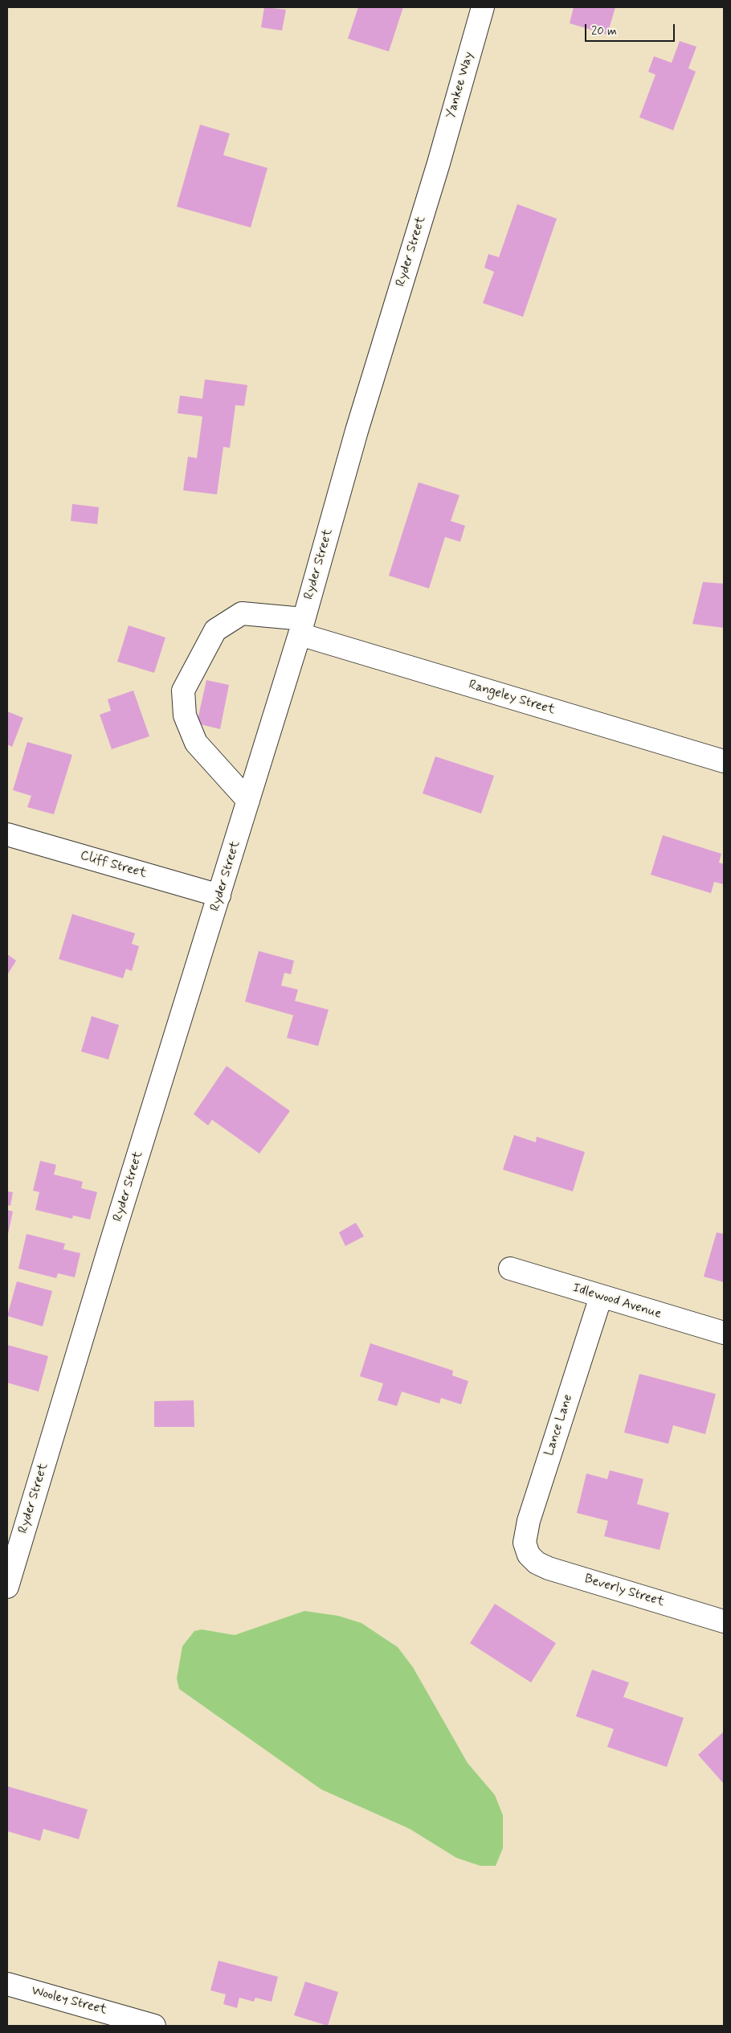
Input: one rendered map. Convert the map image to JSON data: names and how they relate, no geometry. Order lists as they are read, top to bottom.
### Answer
{
  "streets": {
    "street": [
      "Yankee Way",
      "Ryder Street",
      "Rangeley Street",
      "Cliff Street",
      "Idlewood Avenue",
      "Lance Lane",
      "Beverly Street",
      "Wooley Street"
    ]
  },
  "crossings": [
    ["Yankee Way", "Ryder Street"],
    ["Ryder Street", "Rangeley Street"],
    ["Ryder Street", "Cliff Street"],
    ["Idlewood Avenue", "Lance Lane"],
    ["Lance Lane", "Beverly Street"]
  ],
  "scale_bar": "20 m"
}
